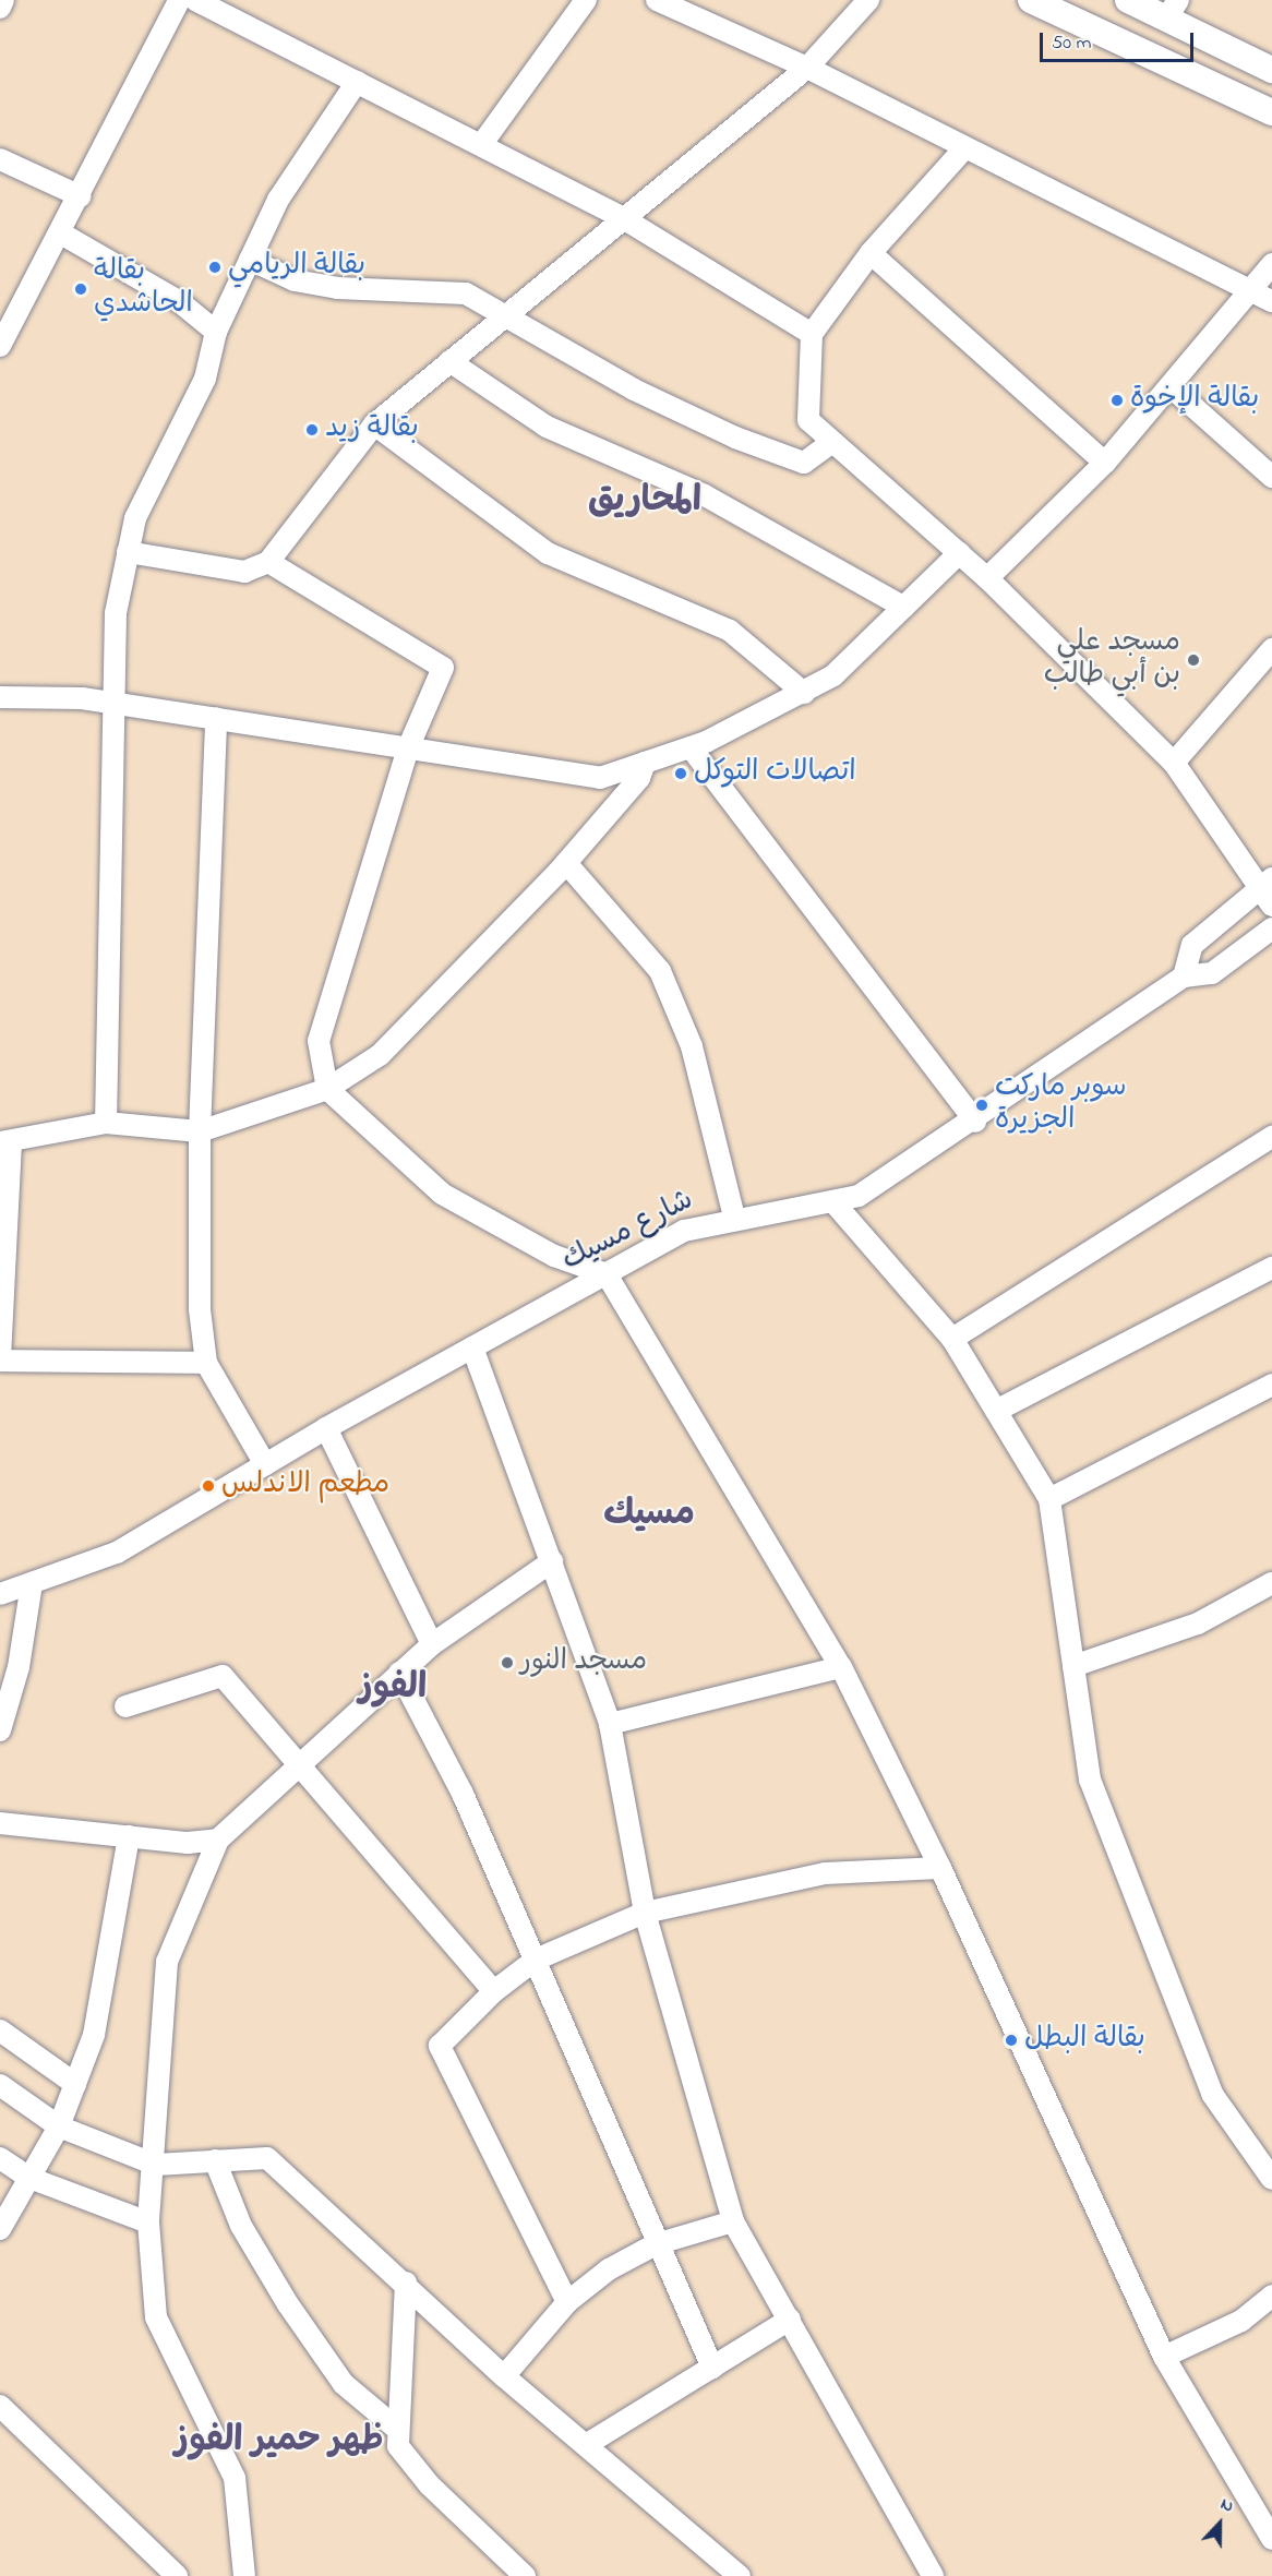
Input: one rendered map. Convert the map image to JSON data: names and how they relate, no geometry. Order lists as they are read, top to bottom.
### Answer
{
  "streets": {
    "street": ["شارع مسيك"]
  },
  "districts": [
    "المحاريق",
    "مسيك",
    "الفوز",
    "ظهر حمير الفوز"
  ],
  "places": [
    "بقالة الريامي",
    "بقالة الحاشدي",
    "بقالة الإخوة",
    "بقالة زيد",
    "مسجد علي بن أبي طالب",
    "اتصالات التوكل",
    "سوبر ماركت الجزيرة",
    "مطعم الاندلس",
    "مسجد النور",
    "بقالة البطل"
  ],
  "scale_bar": "50 m",
  "north": "top"
}
